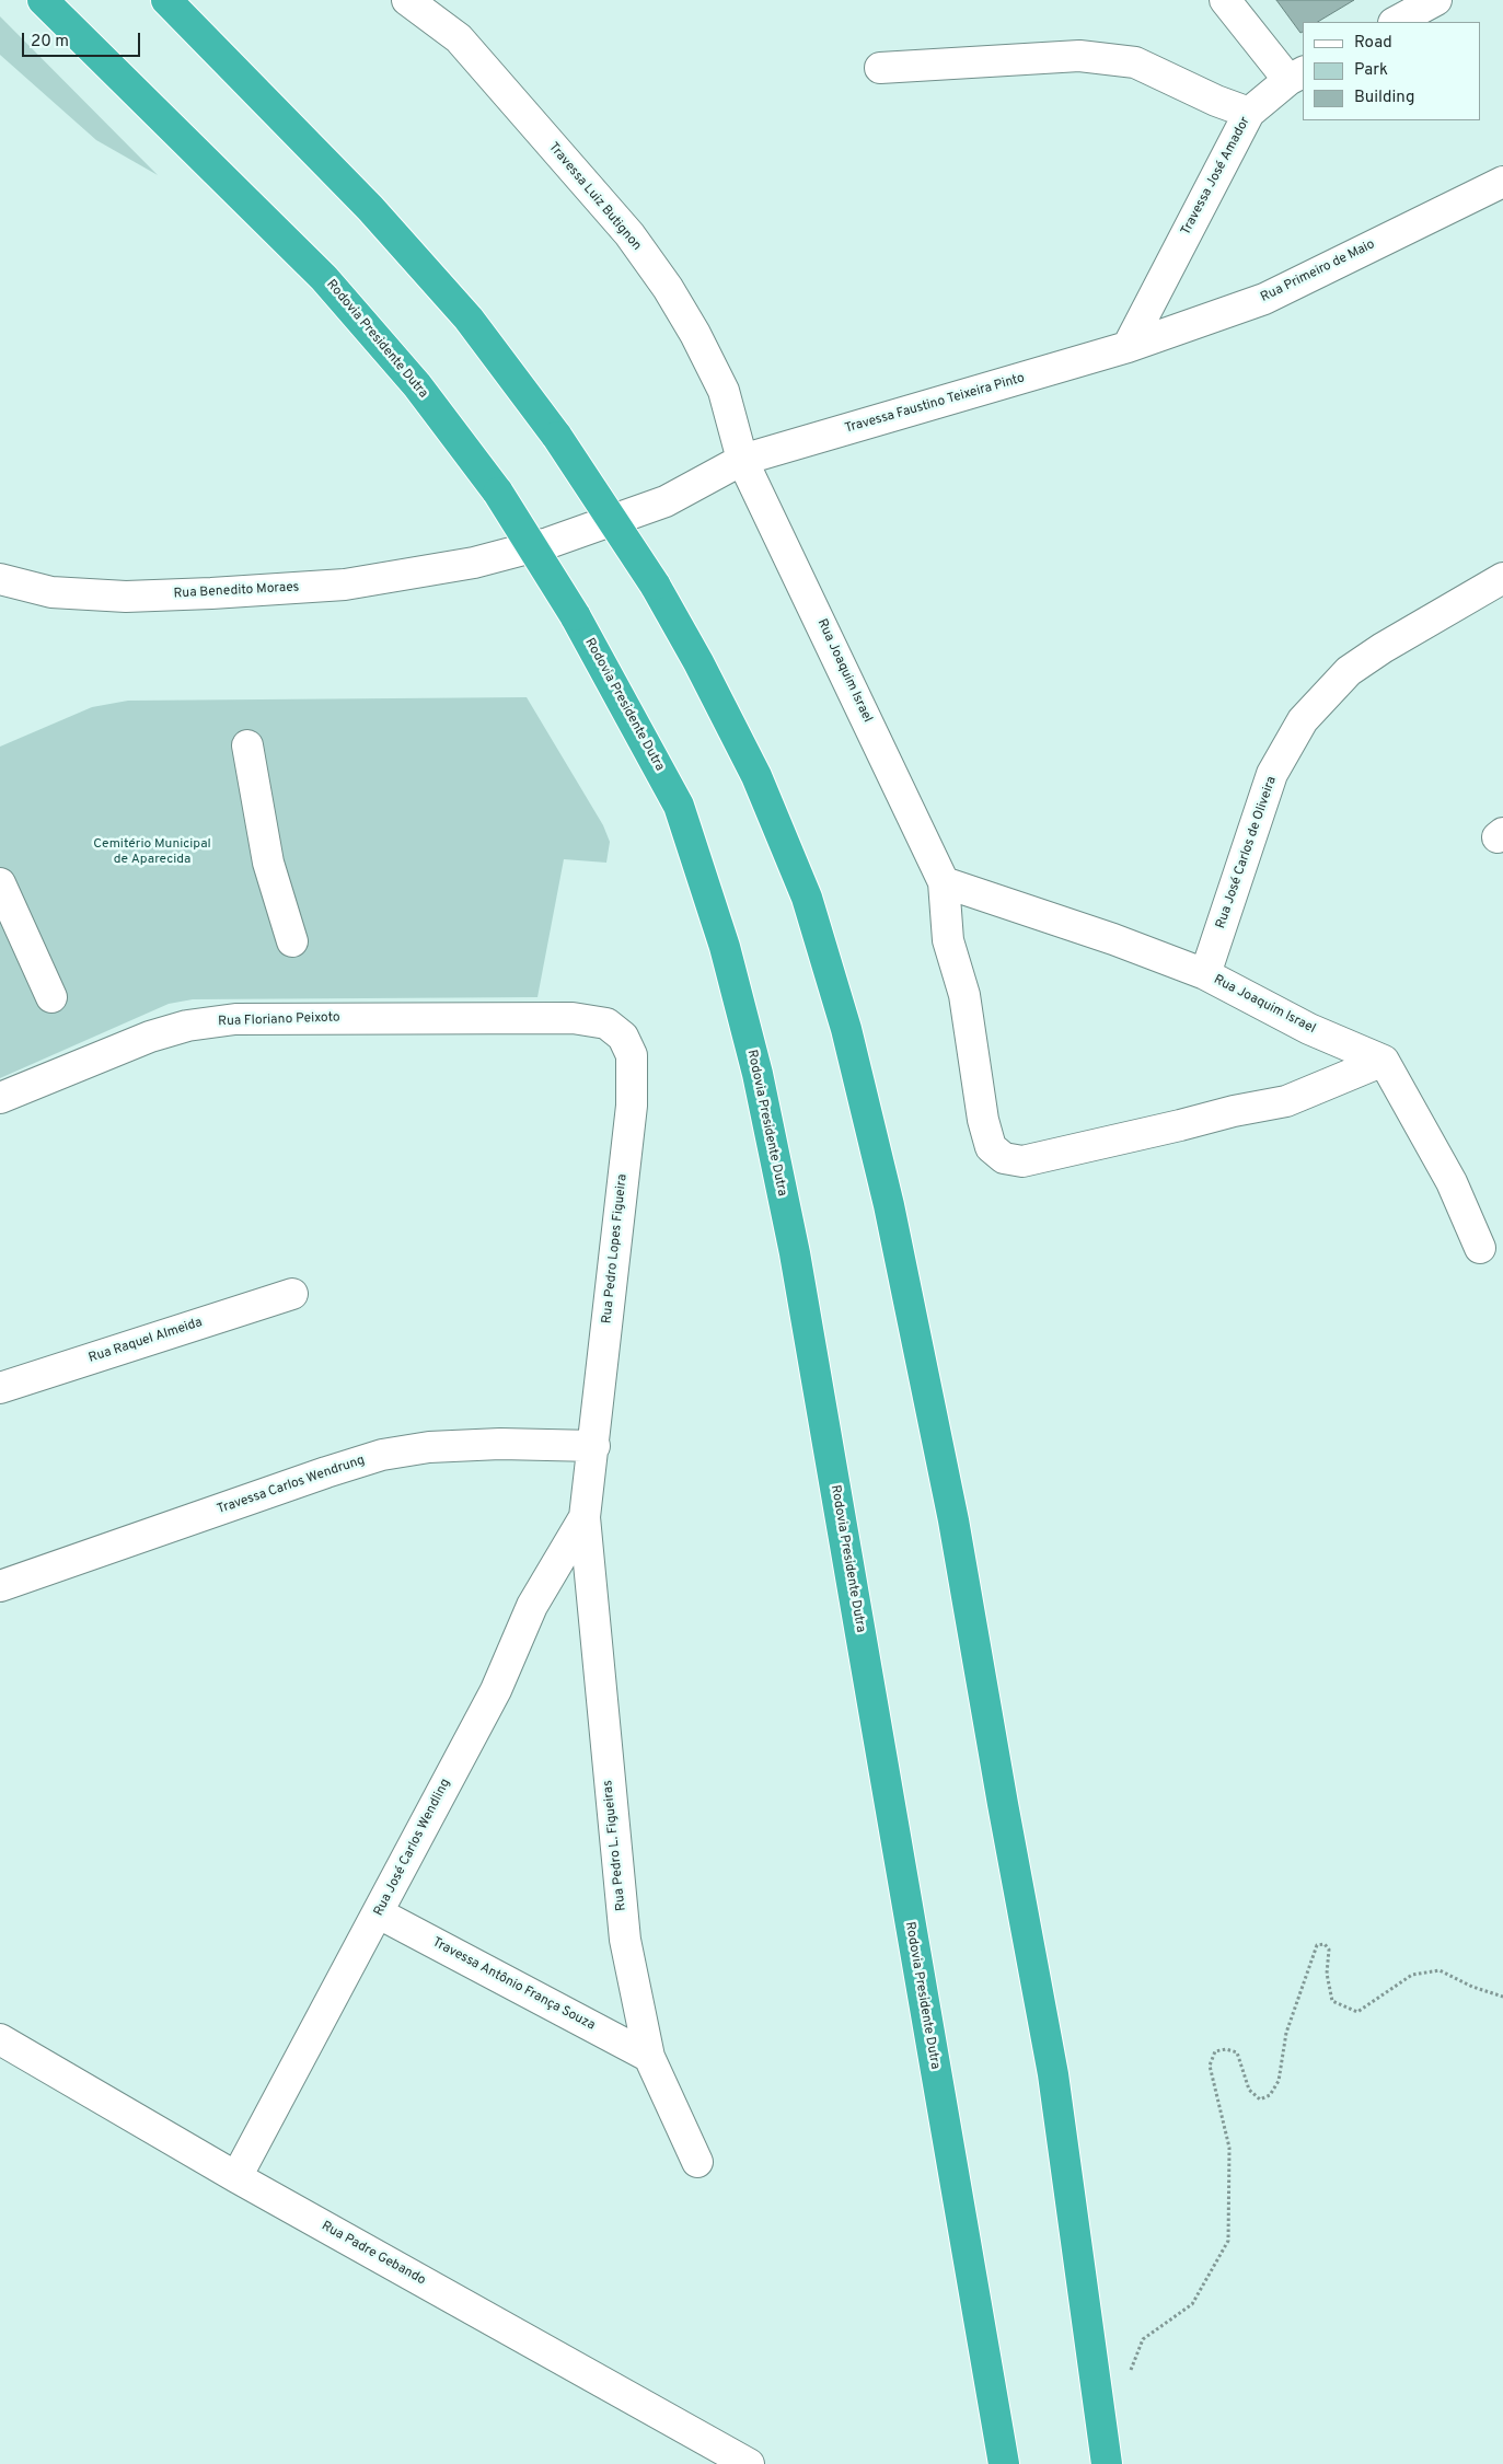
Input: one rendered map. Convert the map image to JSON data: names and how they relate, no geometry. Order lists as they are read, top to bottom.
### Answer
{
  "streets": {
    "highway": ["Rodovia Presidente Dutra"],
    "street": [
      "Travessa José Amador",
      "Travessa Luiz Butignon",
      "Rua Primeiro de Maio",
      "Travessa Faustino Teixeira Pinto",
      "Rua Benedito Moraes",
      "Rua Joaquim Israel",
      "Rua José Carlos de Oliveira",
      "Rua Floriano Peixoto",
      "Rua Pedro Lopes Figueira",
      "Rua Raquel Almeida",
      "Travessa Carlos Wendrung",
      "Rua Pedro L. Figueiras",
      "Rua José Carlos Wendling",
      "Travessa Antônio França Souza",
      "Rua Padre Gebando"
    ]
  },
  "crossings": [
    ["Travessa José Amador", "Rua Primeiro de Maio"],
    ["Travessa José Amador", "Travessa Faustino Teixeira Pinto"],
    ["Travessa Luiz Butignon", "Travessa Faustino Teixeira Pinto"],
    ["Travessa Luiz Butignon", "Rua Joaquim Israel"],
    ["Rua Primeiro de Maio", "Travessa Faustino Teixeira Pinto"],
    ["Travessa Faustino Teixeira Pinto", "Rua Benedito Moraes"],
    ["Travessa Faustino Teixeira Pinto", "Rua Joaquim Israel"],
    ["Rua Joaquim Israel", "Rua José Carlos de Oliveira"],
    ["Rua Floriano Peixoto", "Rua Pedro Lopes Figueira"],
    ["Rua Pedro Lopes Figueira", "Travessa Carlos Wendrung"],
    ["Rua Pedro Lopes Figueira", "Rua Pedro L. Figueiras"],
    ["Rua Pedro Lopes Figueira", "Rua José Carlos Wendling"],
    ["Rua Pedro L. Figueiras", "Rua José Carlos Wendling"],
    ["Rua Pedro L. Figueiras", "Travessa Antônio França Souza"],
    ["Rua José Carlos Wendling", "Travessa Antônio França Souza"],
    ["Rua José Carlos Wendling", "Rua Padre Gebando"]
  ],
  "parks": ["Cemitério Municipal de Aparecida"],
  "legend": ["Road", "Park", "Building"],
  "scale_bar": "20 m"
}
